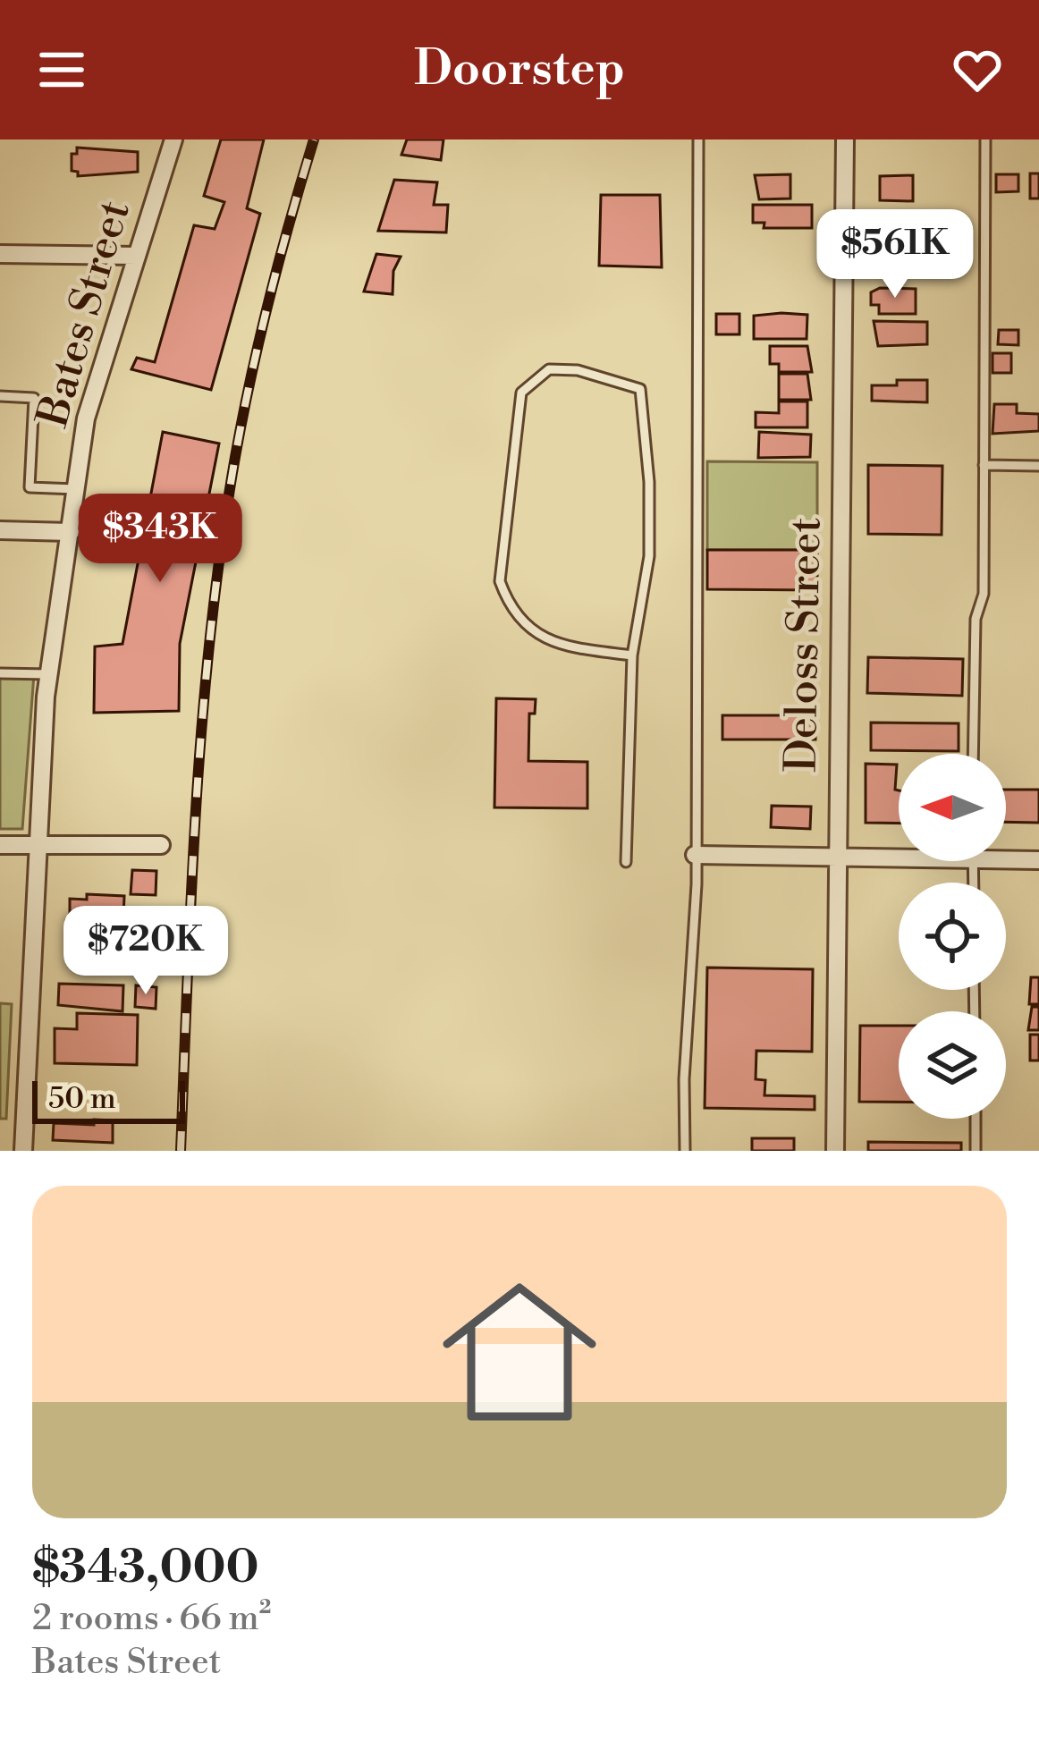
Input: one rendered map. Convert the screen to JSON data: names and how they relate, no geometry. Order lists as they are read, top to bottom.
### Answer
{
  "streets": {
    "street": ["Bates Street", "Deloss Street"]
  },
  "scale_bar": "50 m",
  "north": "left",
  "page": {
    "header": "Doorstep",
    "price": ["$561K", "$343K", "$720K"],
    "scale": "50 m",
    "list": [
      {
        "name": "$343,000",
        "note": "2 rooms · 66 m² · Bates Street"
      }
    ]
  }
}
